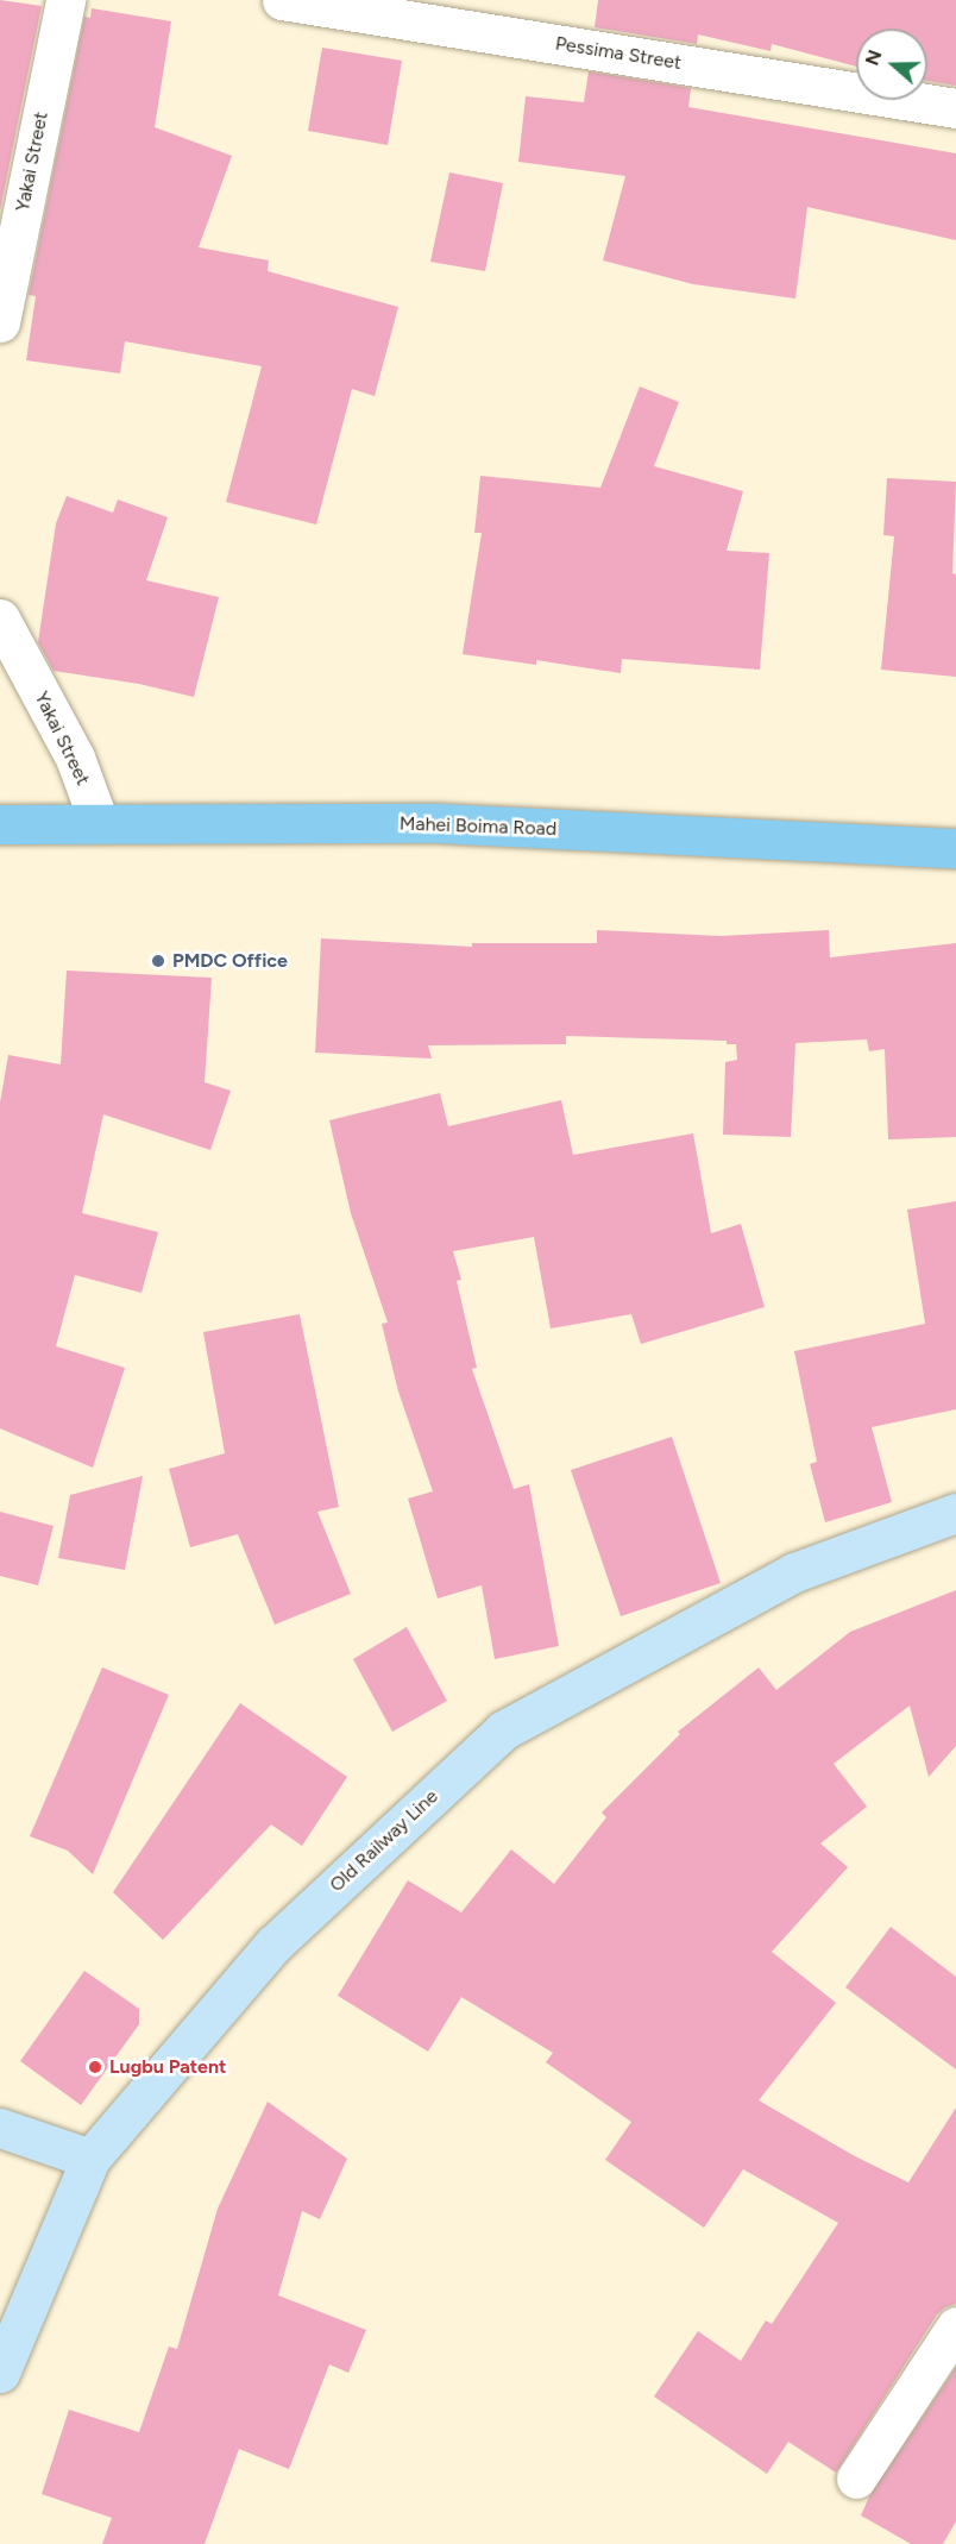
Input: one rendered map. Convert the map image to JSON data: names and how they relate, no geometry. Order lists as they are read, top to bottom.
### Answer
{
  "streets": {
    "main road": ["Mahei Boima Road"],
    "street": ["Pessima Street", "Yakai Street", "Old Railway Line"]
  },
  "crossings": [
    ["Yakai Street", "Mahei Boima Road"]
  ],
  "places": ["PMDC Office", "Lugbu Patent"],
  "north": "left"
}
